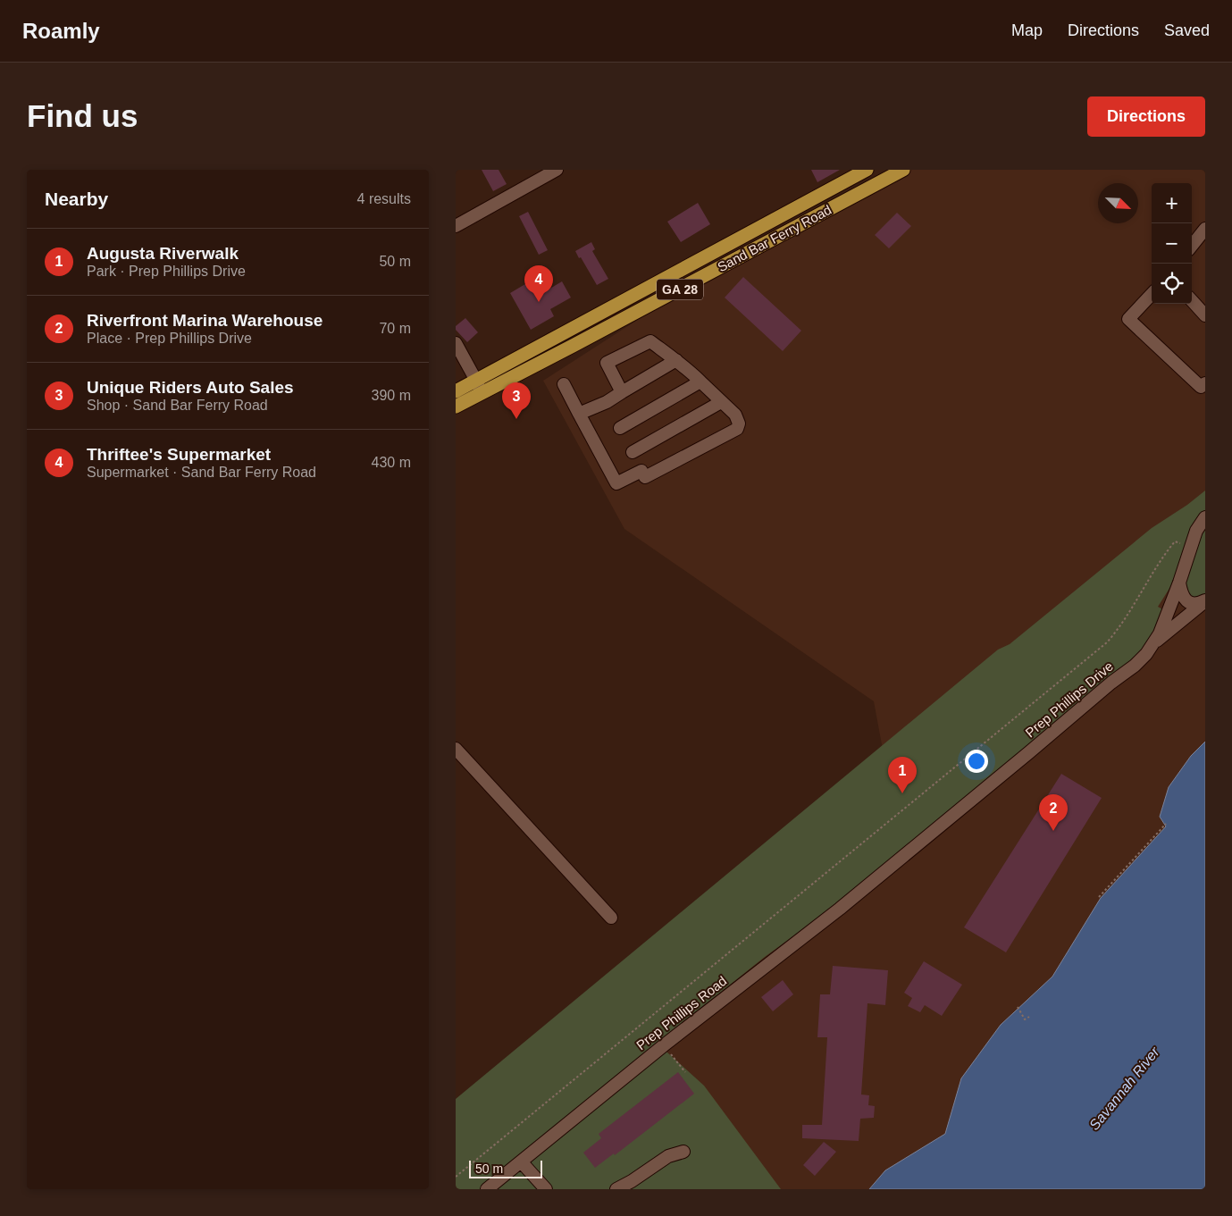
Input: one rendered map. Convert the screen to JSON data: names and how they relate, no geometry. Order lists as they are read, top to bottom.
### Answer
{
  "streets": {
    "main road": ["Sand Bar Ferry Road", "GA 28"],
    "street": ["Prep Phillips Drive", "Prep Phillips Road"]
  },
  "crossings": [
    ["Prep Phillips Drive", "Prep Phillips Road"]
  ],
  "water": ["Savannah River"],
  "scale_bar": "50 m",
  "north": "bottom right",
  "page": {
    "header": "Roamly",
    "nav": ["Map", "Directions", "Saved"],
    "buttons": "Directions",
    "title": "Find us",
    "heading": ["Nearby", "4 results"],
    "map_buttons": ["+", "−"],
    "list": [
      {
        "mark": "1",
        "name": "Augusta Riverwalk",
        "note": "Park · Prep Phillips Drive",
        "value": "50 m"
      },
      {
        "mark": "2",
        "name": "Riverfront Marina Warehouse",
        "note": "Place · Prep Phillips Drive",
        "value": "70 m"
      },
      {
        "mark": "3",
        "name": "Unique Riders Auto Sales",
        "note": "Shop · Sand Bar Ferry Road",
        "value": "390 m"
      },
      {
        "mark": "4",
        "name": "Thriftee's Supermarket",
        "note": "Supermarket · Sand Bar Ferry Road",
        "value": "430 m"
      }
    ],
    "pins": [
      "4",
      "3",
      "1",
      "2"
    ],
    "scale": "50 m"
  }
}
